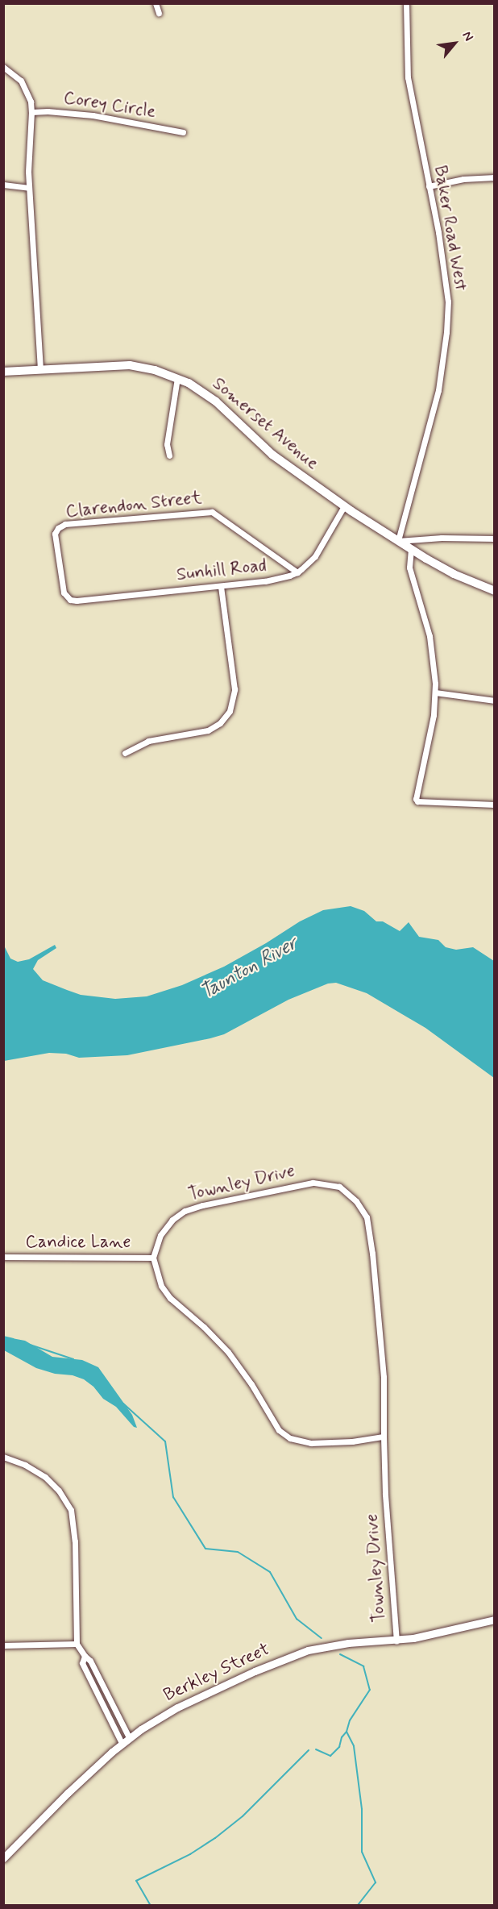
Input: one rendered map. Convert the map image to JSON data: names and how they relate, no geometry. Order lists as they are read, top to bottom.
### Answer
{
  "streets": {
    "main road": ["Somerset Avenue", "Berkley Street"],
    "street": [
      "Corey Circle",
      "Baker Road West",
      "Clarendon Street",
      "Sunhill Road",
      "Townley Drive",
      "Candice Lane"
    ]
  },
  "crossings": [
    ["Baker Road West", "Somerset Avenue"],
    ["Somerset Avenue", "Sunhill Road"],
    ["Clarendon Street", "Sunhill Road"],
    ["Townley Drive", "Candice Lane"],
    ["Townley Drive", "Berkley Street"]
  ],
  "water": ["Taunton River"],
  "north": "top right"
}
